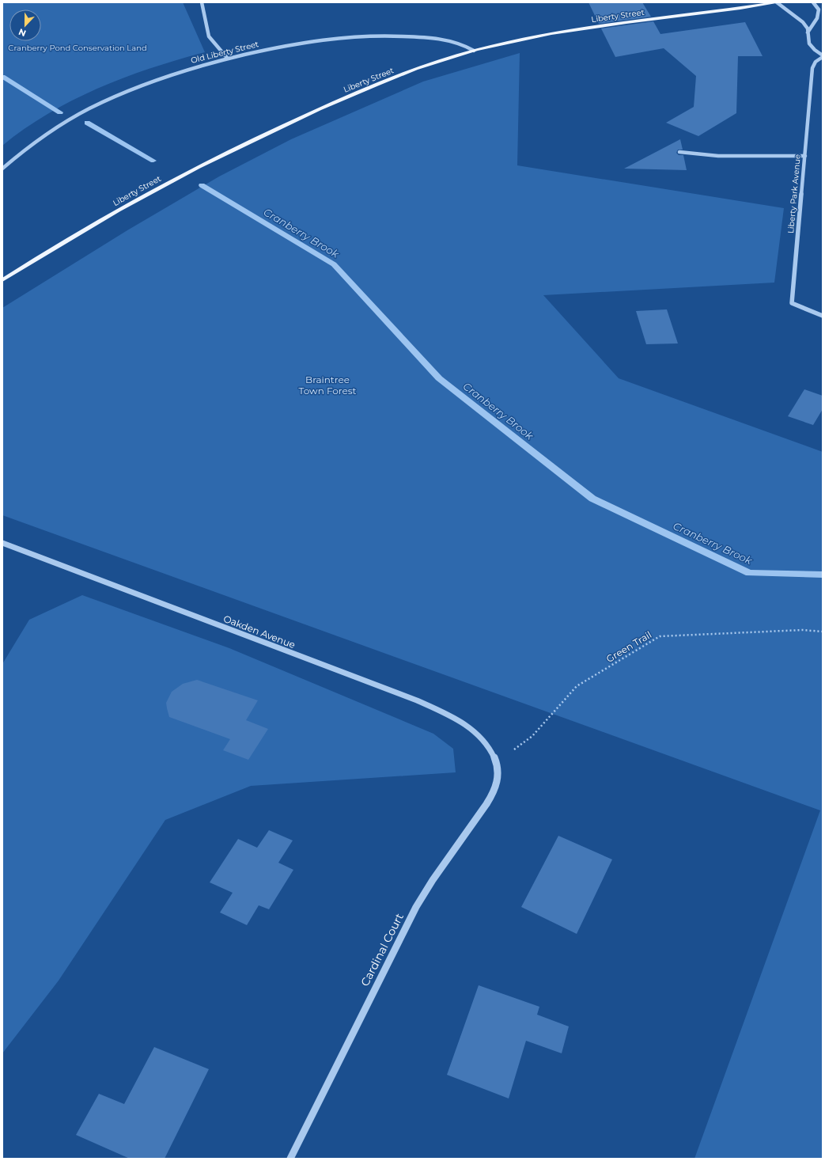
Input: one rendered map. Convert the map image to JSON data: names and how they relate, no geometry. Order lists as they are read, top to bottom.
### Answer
{
  "streets": {
    "main road": ["Liberty Street"],
    "street": [
      "Old Liberty Street",
      "Liberty Park Avenue",
      "Oakden Avenue",
      "Cardinal Court"
    ],
    "path": ["Green Trail"]
  },
  "crossings": [
    ["Liberty Street", "Old Liberty Street"],
    ["Liberty Street", "Liberty Park Avenue"],
    ["Oakden Avenue", "Green Trail"],
    ["Oakden Avenue", "Cardinal Court"],
    ["Green Trail", "Cardinal Court"]
  ],
  "water": ["Cranberry Brook"],
  "parks": ["Cranberry Pond Conservation Land", "Braintree Town Forest"],
  "north": "bottom"
}
